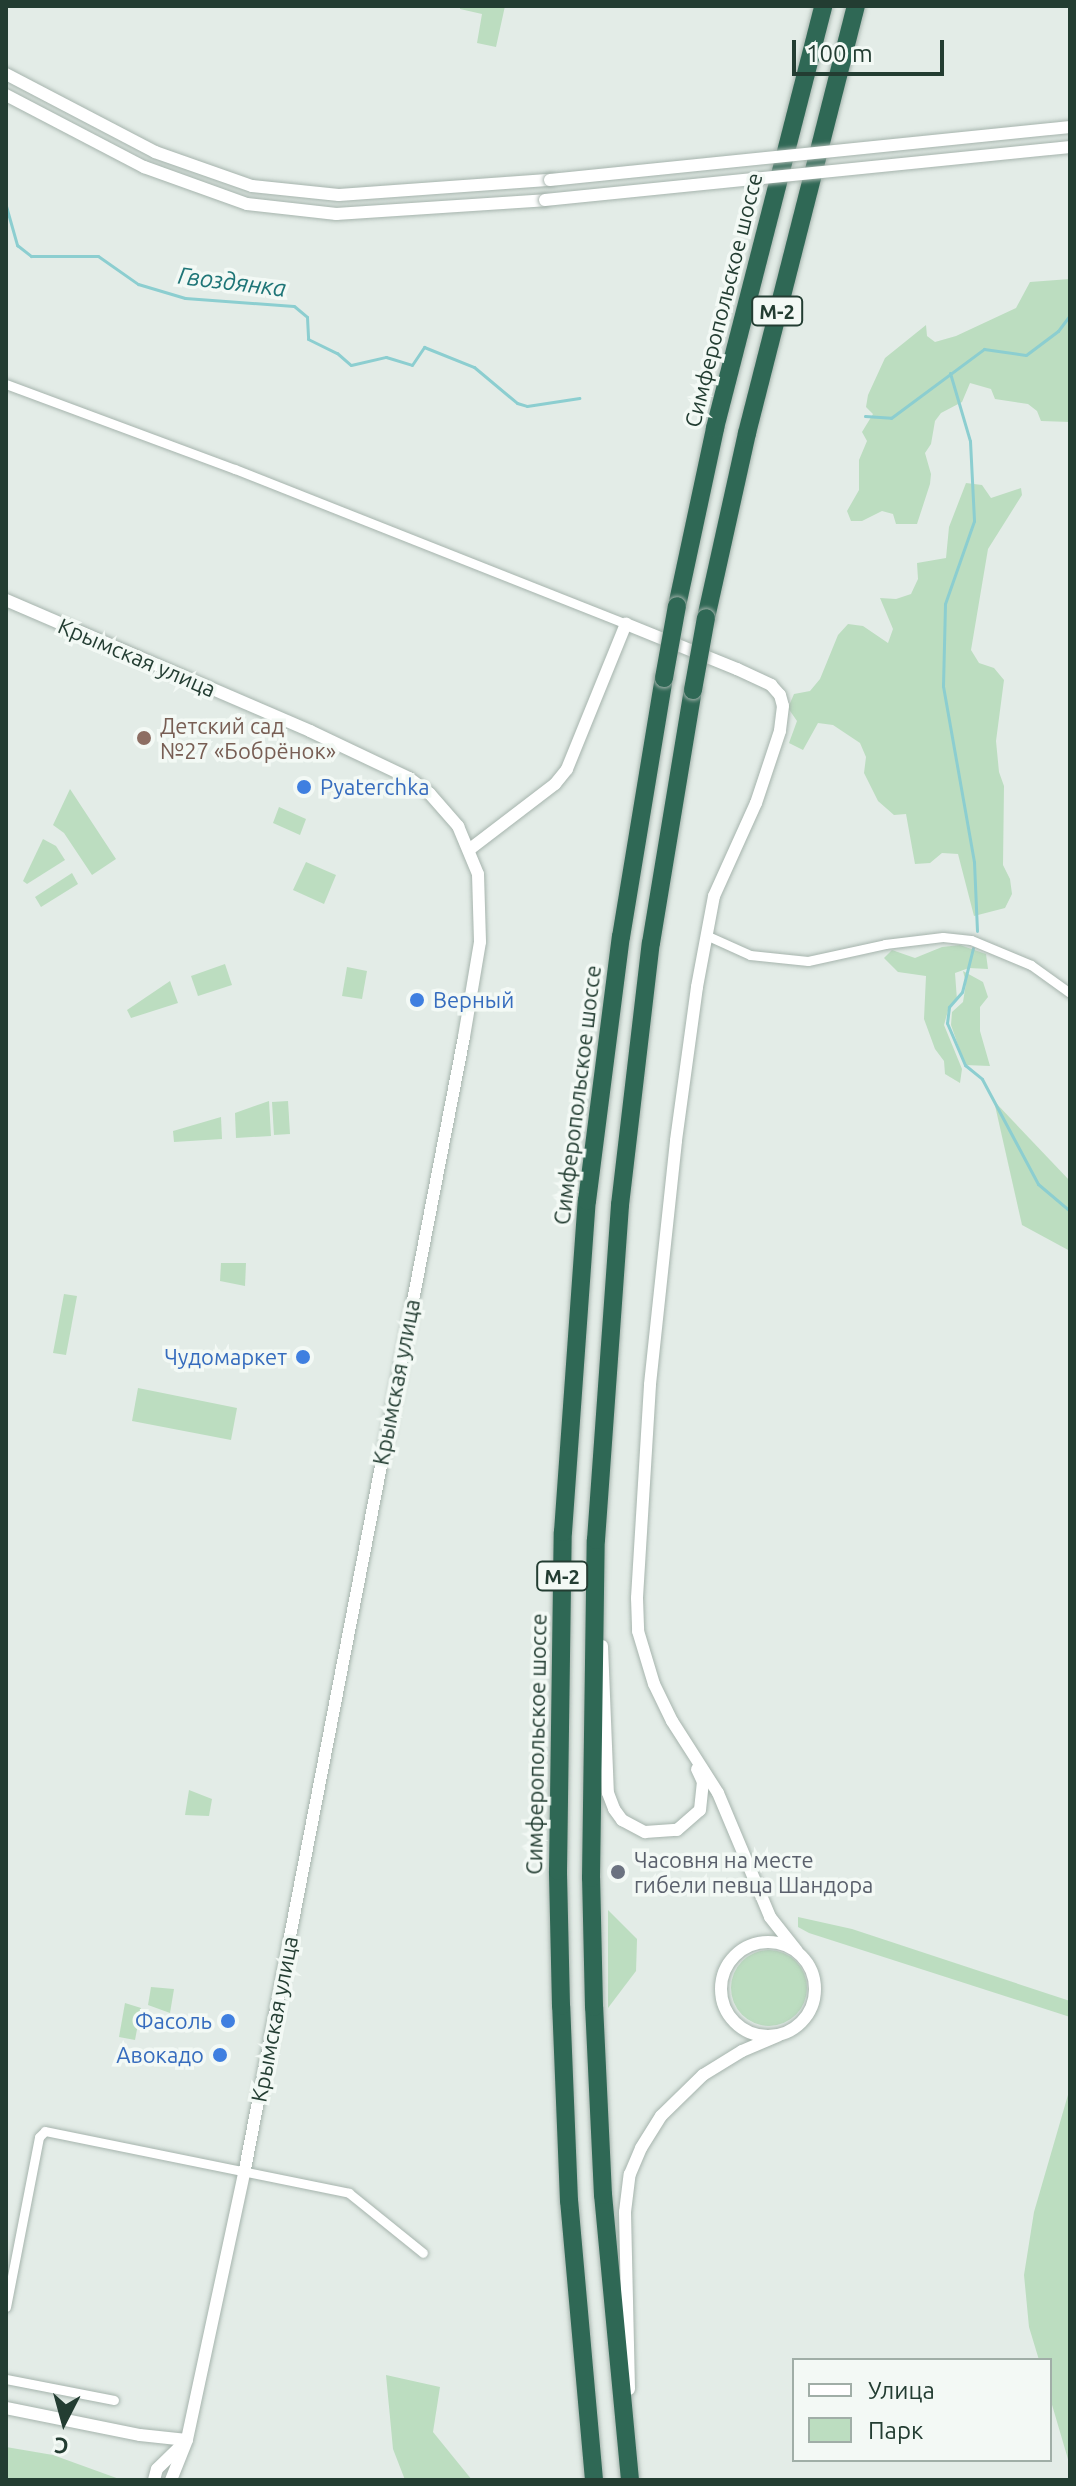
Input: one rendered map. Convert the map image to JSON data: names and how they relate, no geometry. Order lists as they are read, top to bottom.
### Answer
{
  "streets": {
    "highway": ["Симферопольское шоссе", "М-2"],
    "street": ["Крымская улица"]
  },
  "water": ["Гвоздянка"],
  "places": [
    "Детский сад №27 «Бобрёнок»",
    "Pyaterchka",
    "Верный",
    "Чудомаркет",
    "Часовня на месте гибели певца Шандора",
    "Фасоль",
    "Авокадо"
  ],
  "legend": ["Улица", "Парк"],
  "scale_bar": "100 m",
  "north": "bottom"
}
